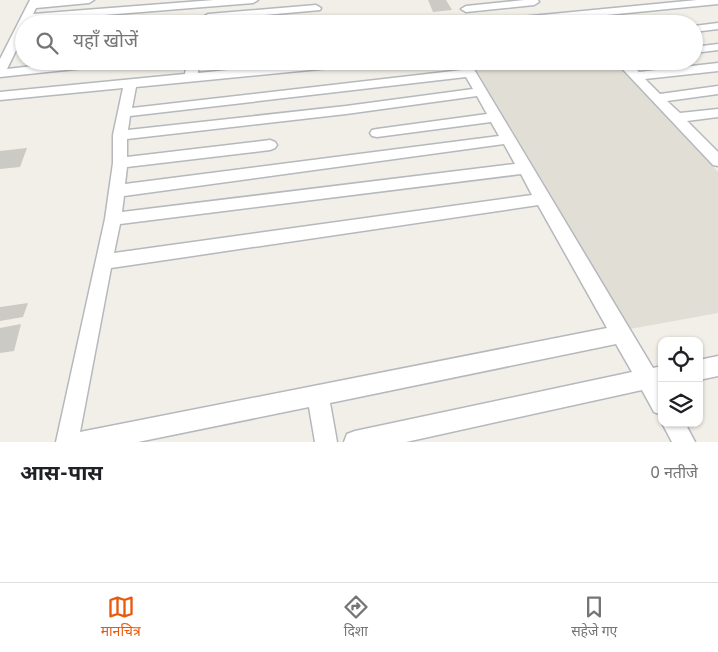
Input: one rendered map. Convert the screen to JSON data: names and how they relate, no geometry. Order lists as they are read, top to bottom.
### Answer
{
  "page": {
    "search": "यहाँ खोजें",
    "heading": ["आस-पास", "0 नतीजे"],
    "nav": ["मानचित्र", "दिशा", "सहेजे गए"]
  }
}
